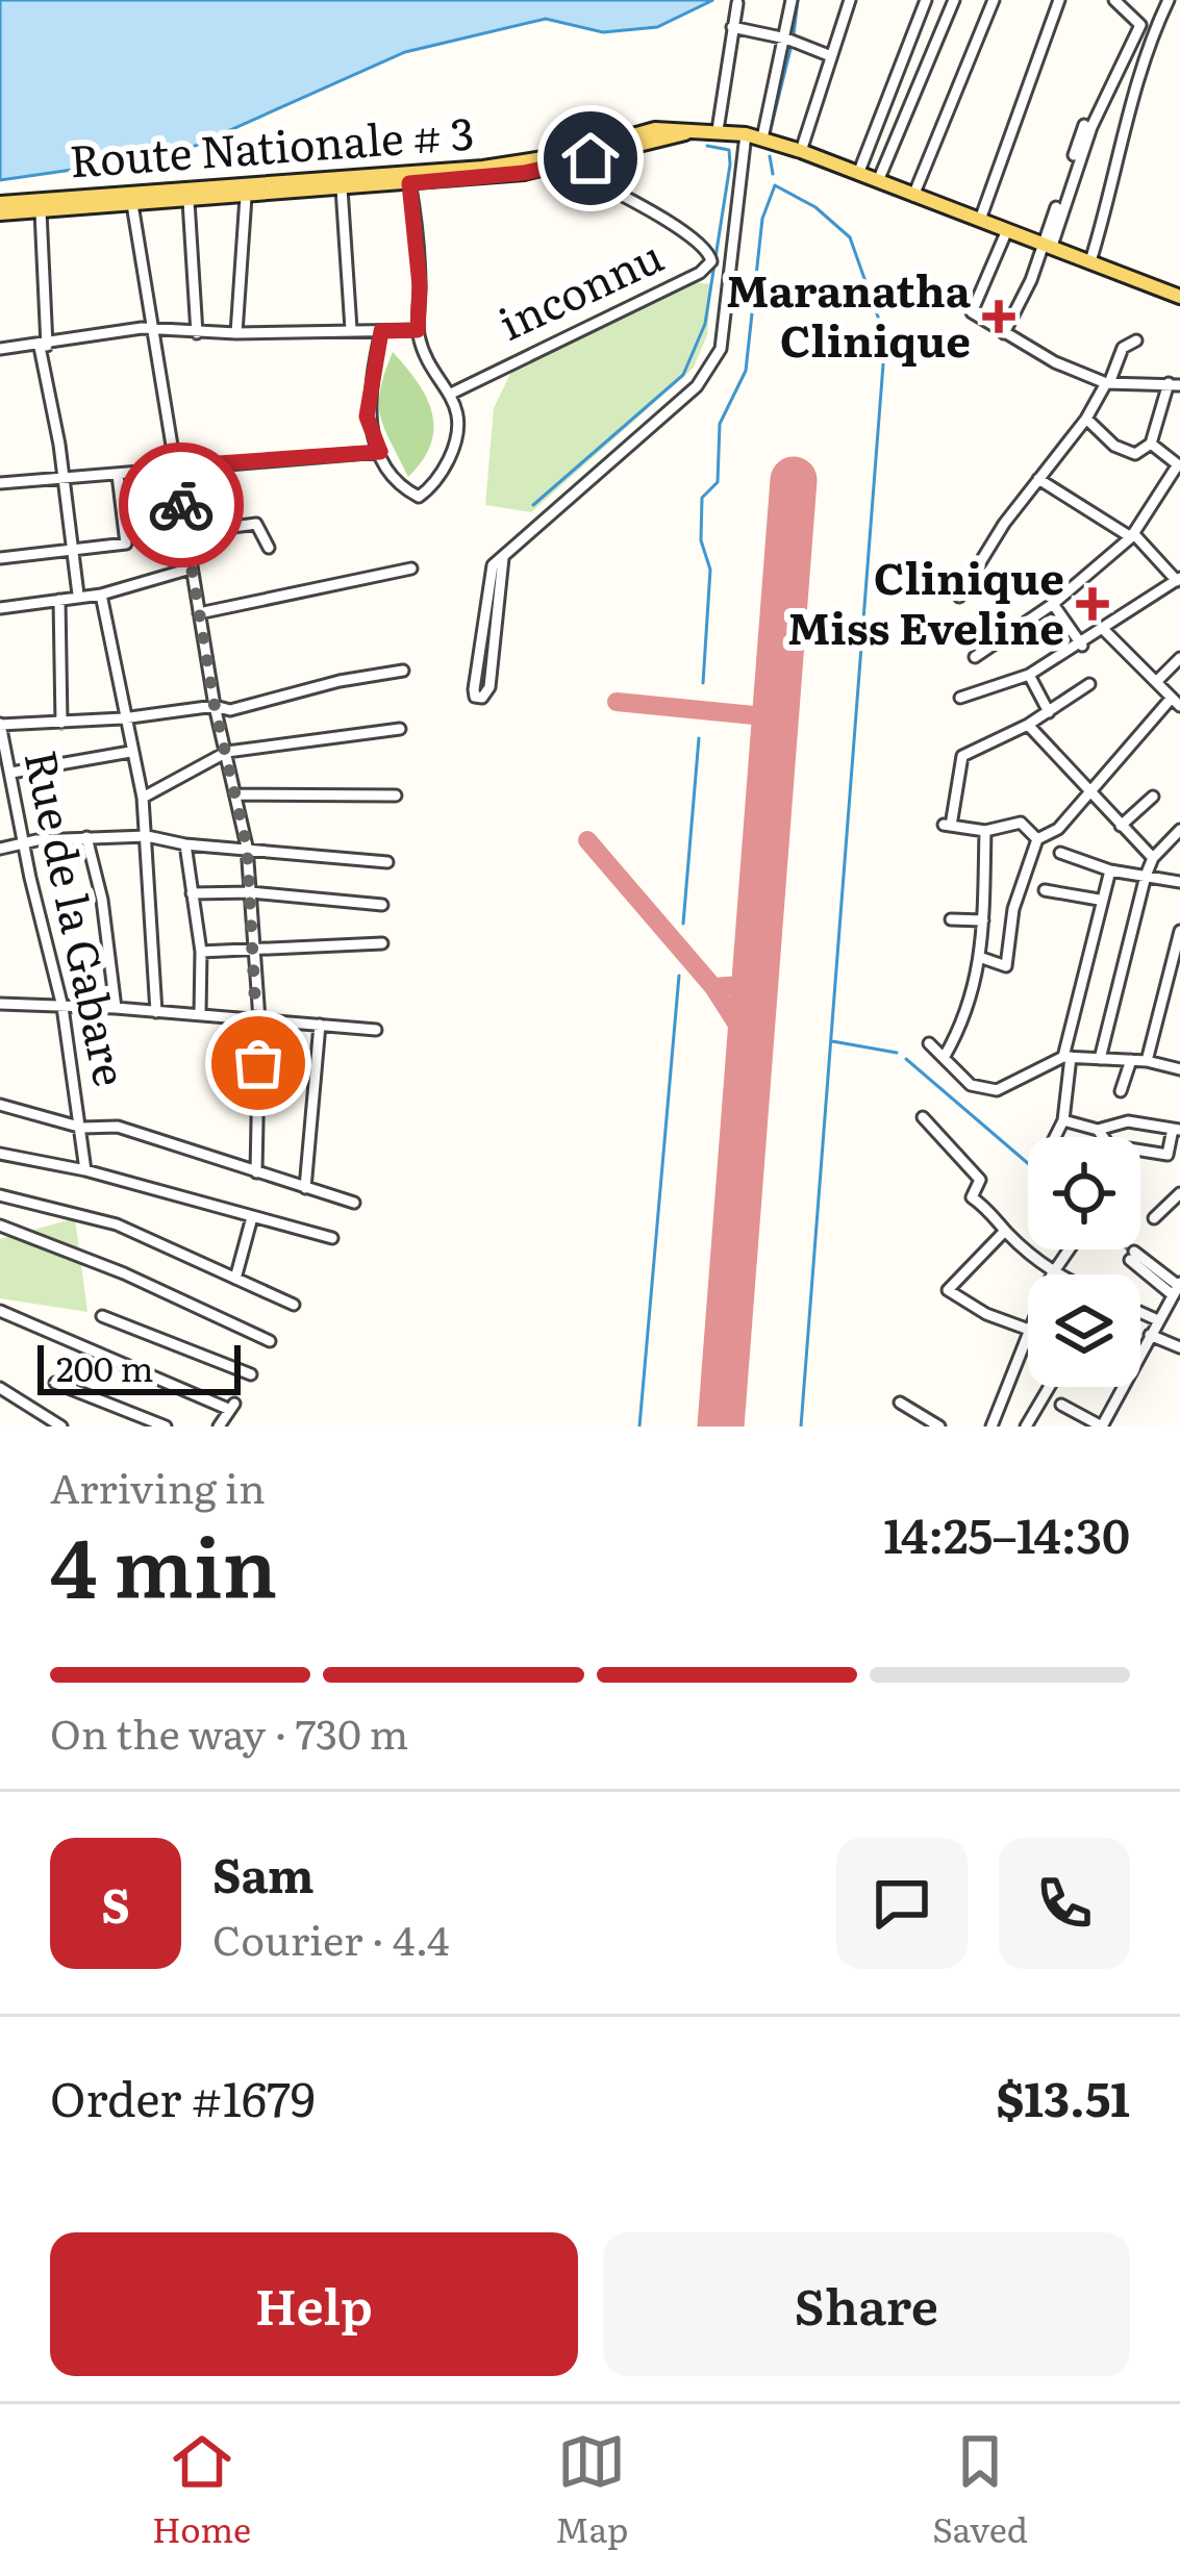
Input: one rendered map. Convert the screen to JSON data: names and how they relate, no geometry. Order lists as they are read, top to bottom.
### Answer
{
  "streets": {
    "main road": ["Route Nationale # 3"],
    "street": ["inconnu", "Rue de la Gabare"]
  },
  "crossings": [
    ["Route Nationale # 3", "inconnu"]
  ],
  "places": {
    "health": ["Maranatha Clinique", "Clinique Miss Eveline"]
  },
  "scale_bar": "200 m",
  "page": {
    "scale": "200 m",
    "heading": ["4 min", "Arriving in", "14:25–14:30"],
    "panel": [
      "Sam",
      "Courier · 4.4",
      "Order #1679",
      "$13.51"
    ],
    "bar": "On the way · 730 m",
    "round": "S",
    "buttons": ["Help", "Share"],
    "tabs": ["Home", "Map", "Saved"]
  }
}
